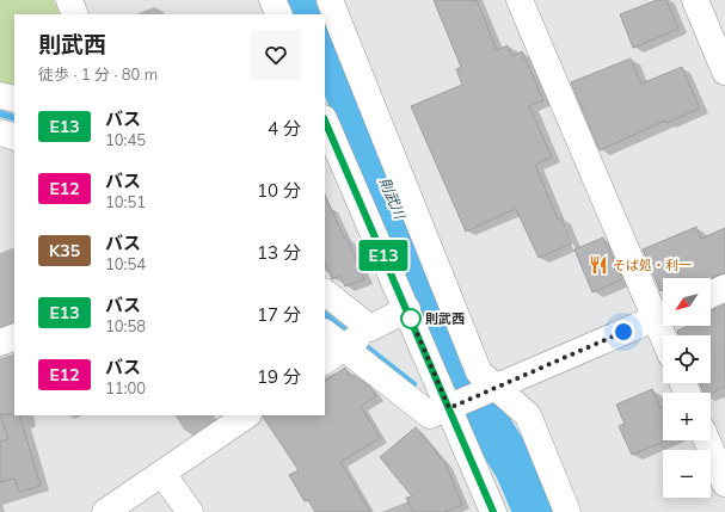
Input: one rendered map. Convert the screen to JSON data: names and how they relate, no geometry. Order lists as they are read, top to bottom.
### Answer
{
  "water": ["則武川"],
  "places": {
    "restaurant": ["そば処・利一"],
    "other": ["則武西"]
  },
  "lines": ["bus line E13"],
  "north": "bottom left",
  "page": {
    "on_map": "E13",
    "heading": ["則武西", "徒歩 · 1 分 · 80 m"],
    "list": [
      {
        "mark": "E13",
        "name": "バス",
        "note": "10:45",
        "value": "4 分"
      },
      {
        "mark": "E12",
        "name": "バス",
        "note": "10:51",
        "value": "10 分"
      },
      {
        "mark": "K35",
        "name": "バス",
        "note": "10:54",
        "value": "13 分"
      },
      {
        "mark": "E13",
        "name": "バス",
        "note": "10:58",
        "value": "17 分"
      },
      {
        "mark": "E12",
        "name": "バス",
        "note": "11:00",
        "value": "19 分"
      }
    ],
    "map_buttons": ["+", "−"]
  }
}
